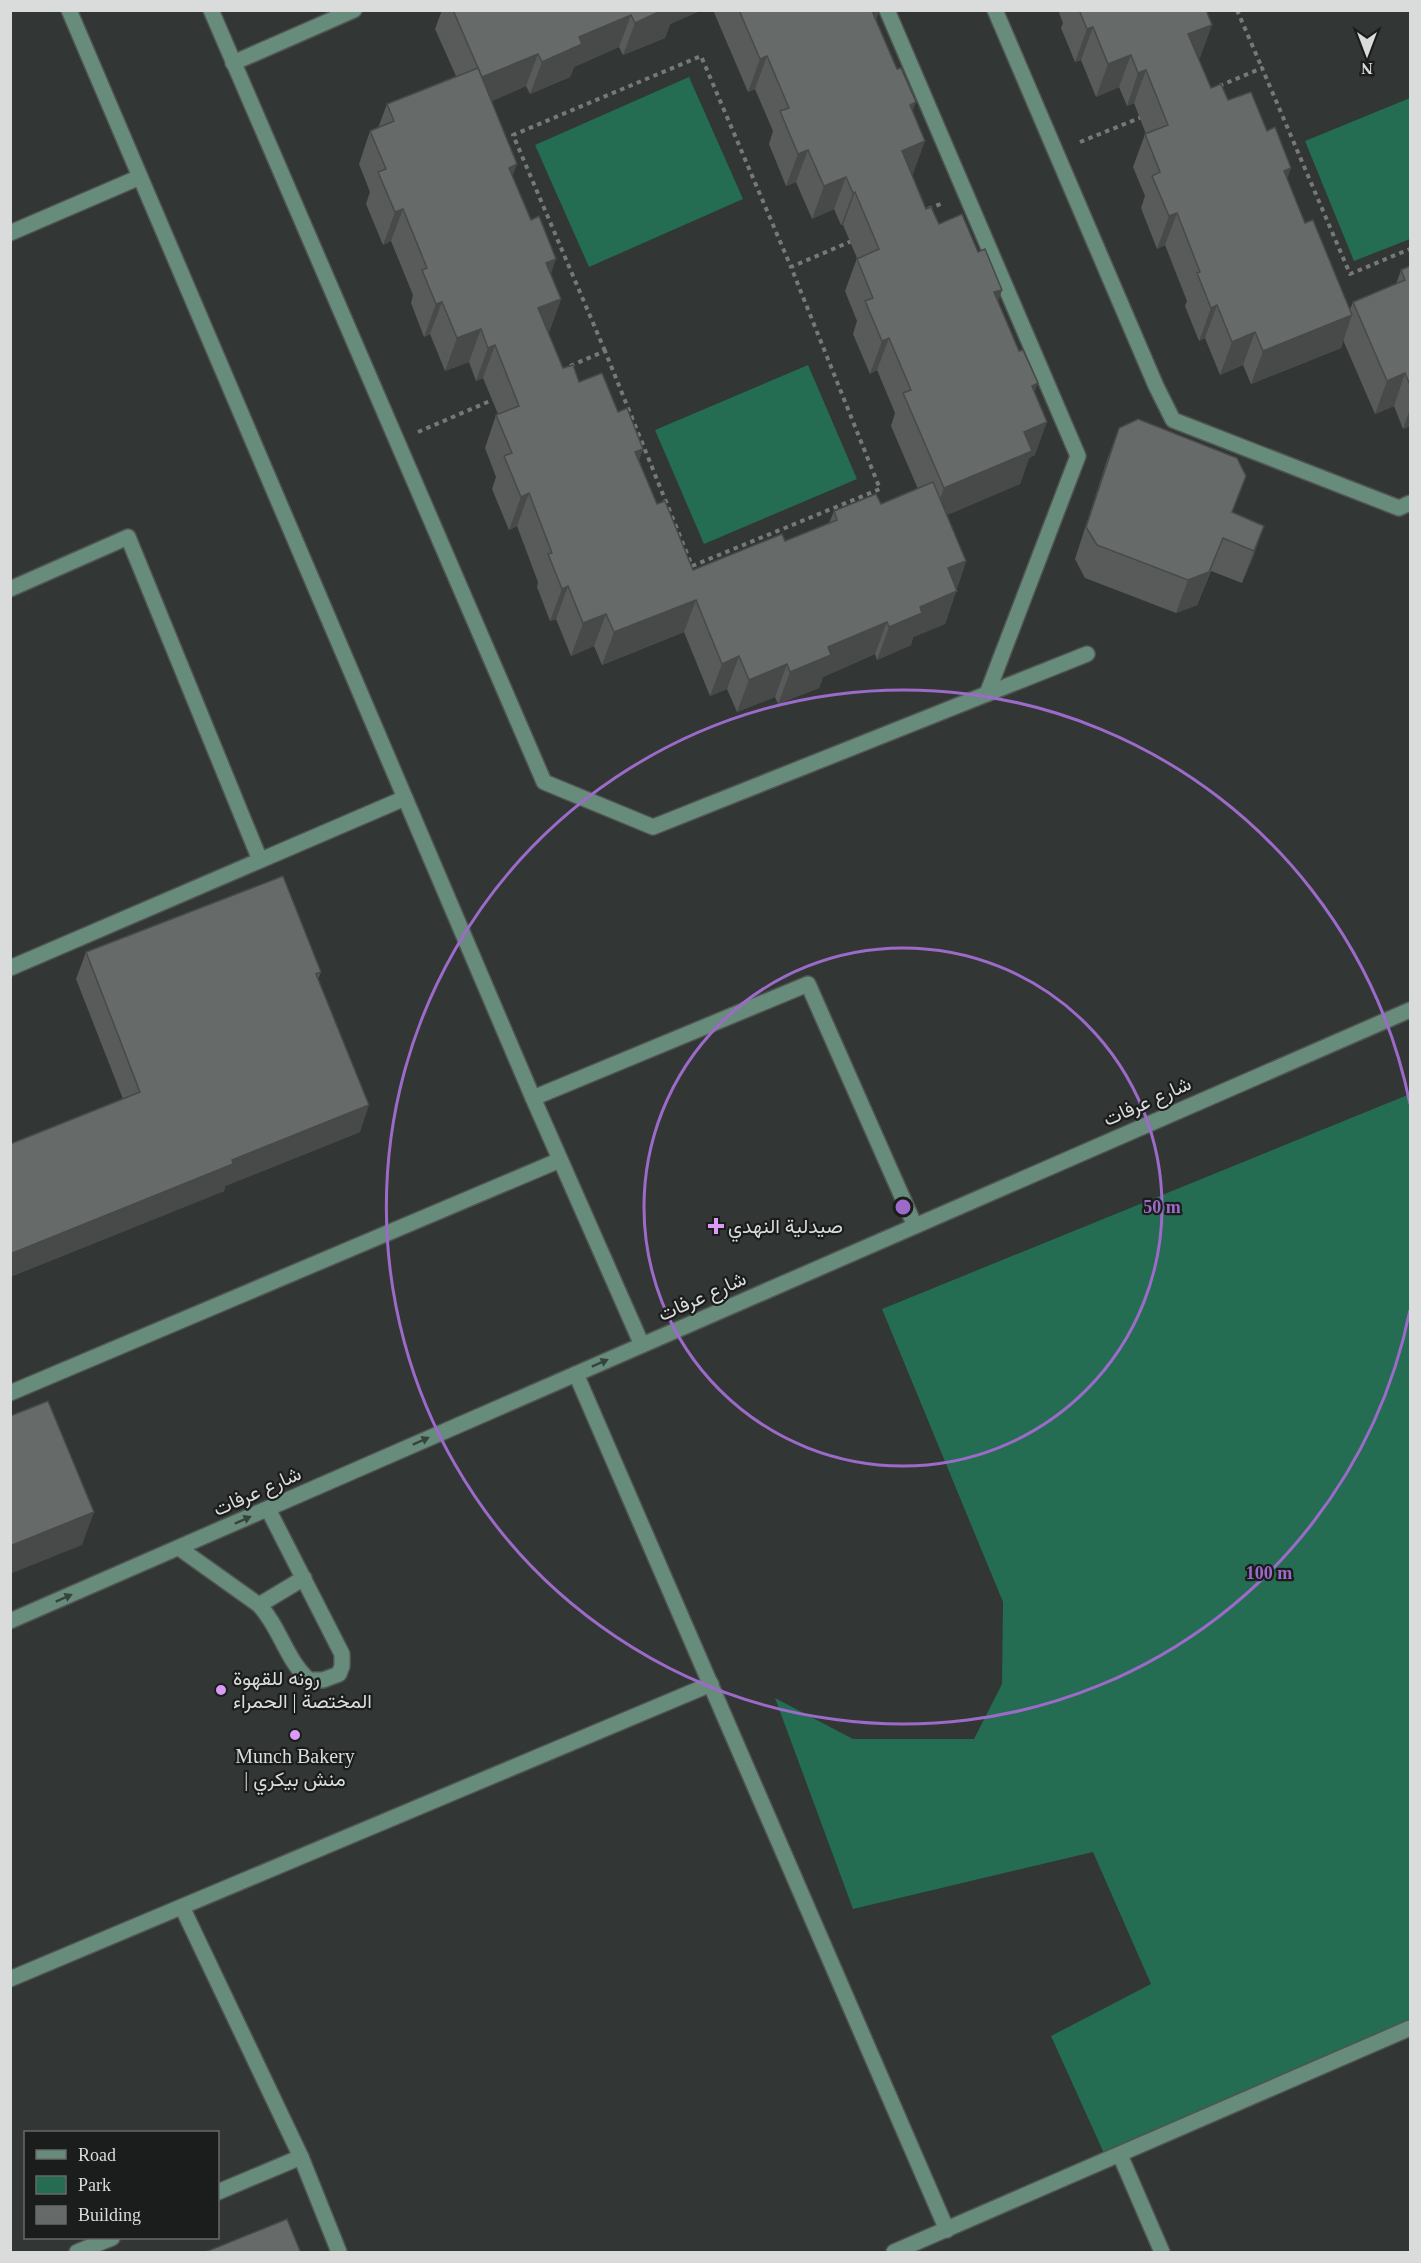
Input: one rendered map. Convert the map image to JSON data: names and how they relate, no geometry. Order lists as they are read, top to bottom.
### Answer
{
  "streets": {
    "street": ["شارع عرفات"]
  },
  "one_way": ["شارع عرفات"],
  "places": {
    "health": ["صيدلية النهدي"],
    "other": ["رونه للقهوة المختصة | الحمراء", "Munch Bakery | منش بيكري"]
  },
  "legend": ["Road", "Park", "Building"],
  "north": "bottom",
  "rings": ["50 m", "100 m"]
}
